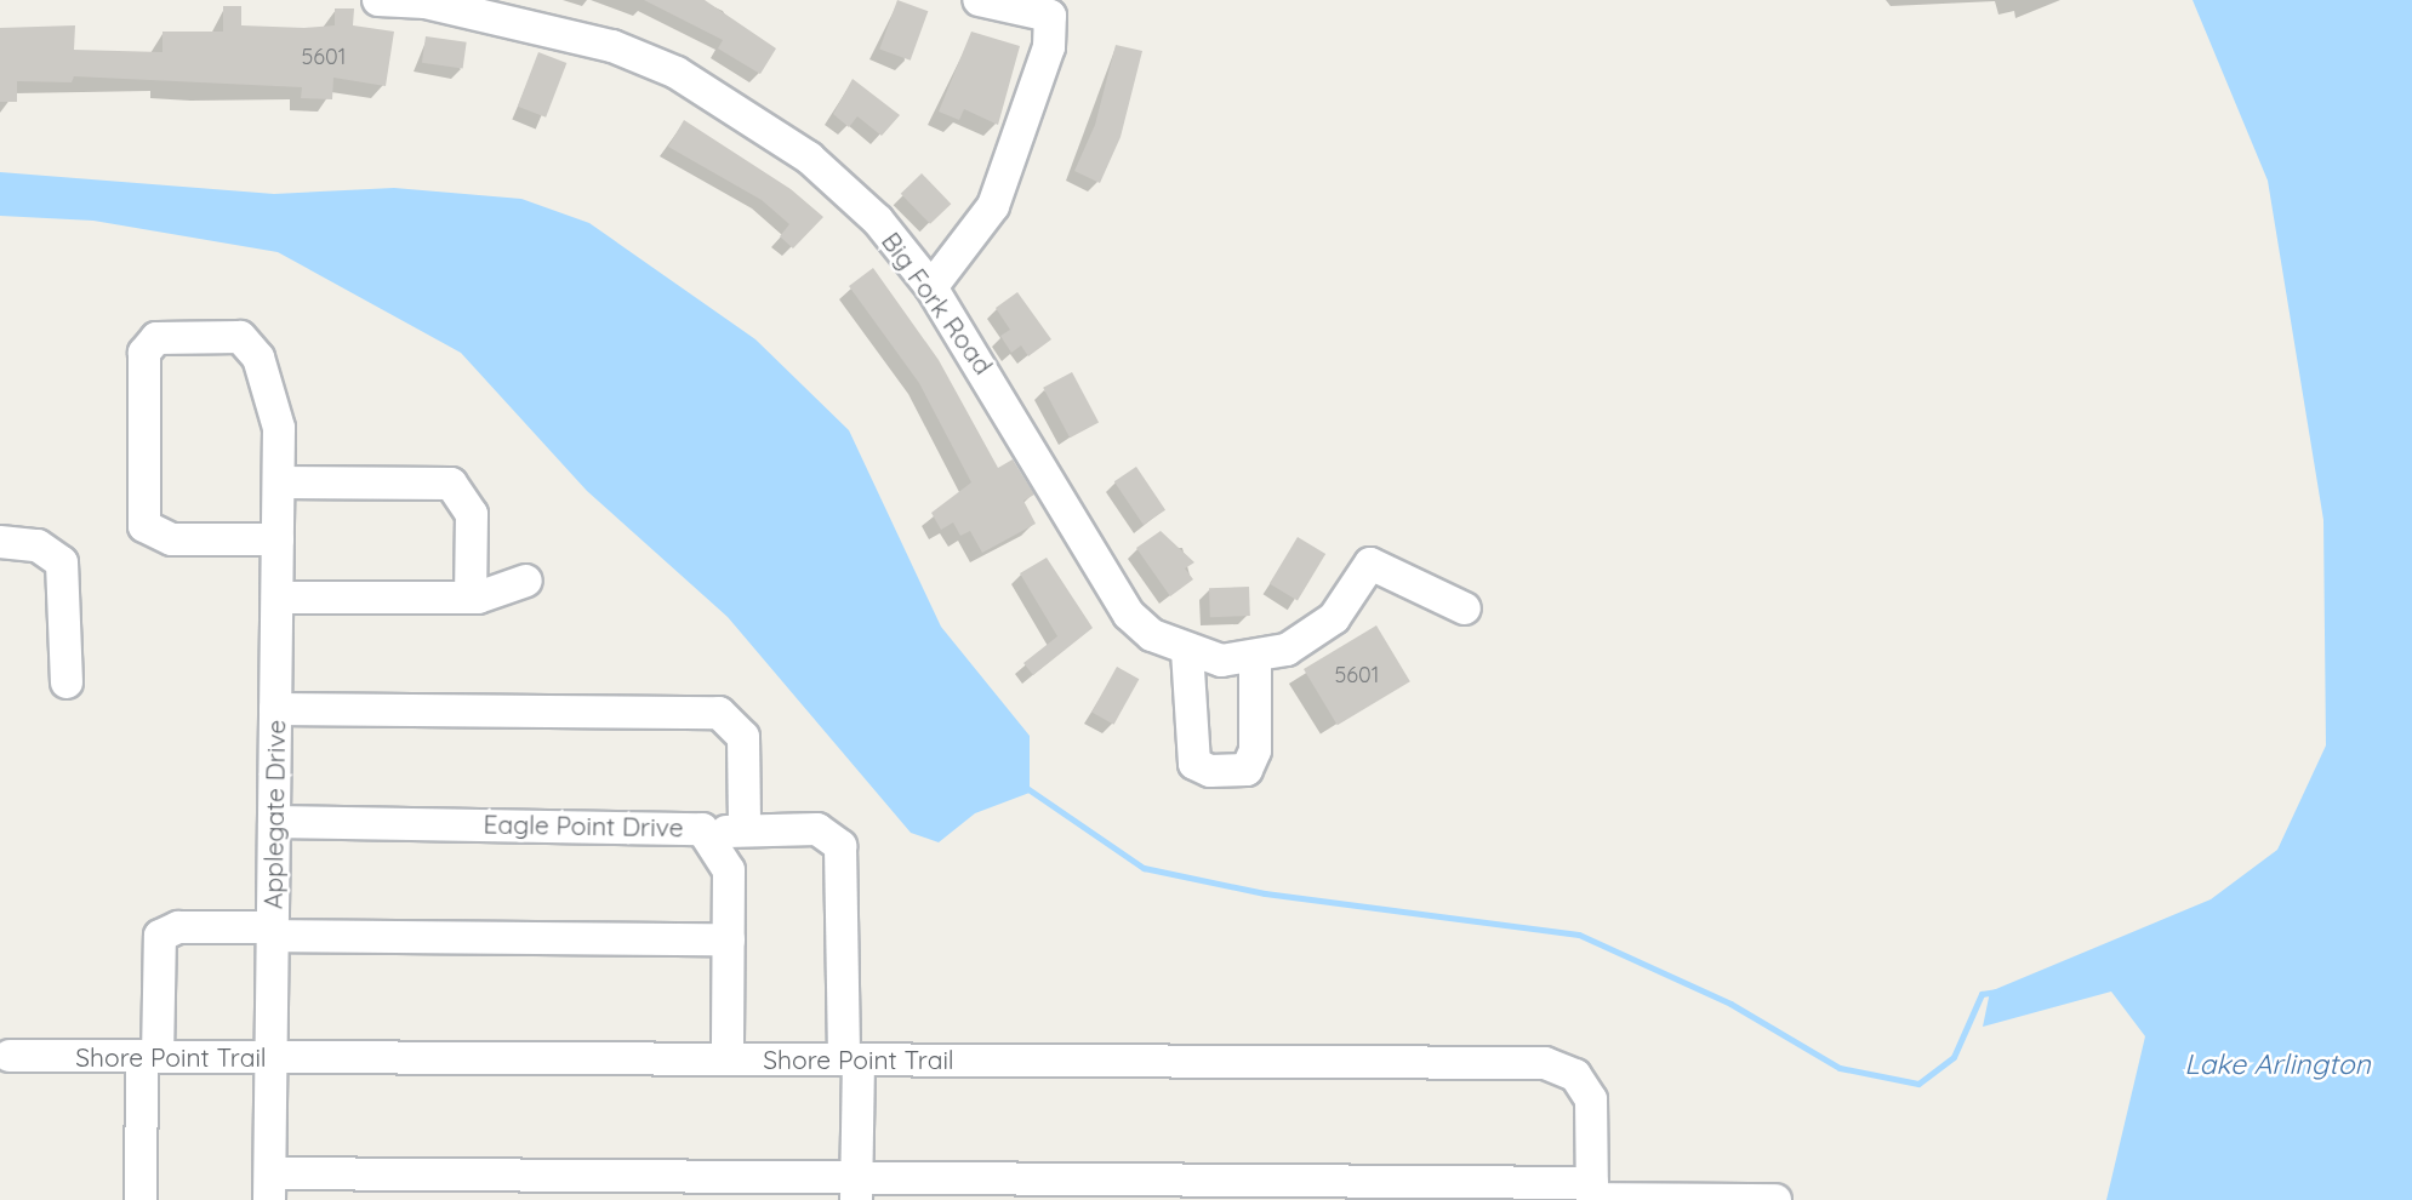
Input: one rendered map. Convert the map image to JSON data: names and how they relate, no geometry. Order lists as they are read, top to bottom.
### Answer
{
  "streets": {
    "street": [
      "Big Fork Road",
      "Applegate Drive",
      "Eagle Point Drive",
      "Shore Point Trail"
    ]
  },
  "crossings": [
    ["Applegate Drive", "Eagle Point Drive"],
    ["Applegate Drive", "Shore Point Trail"],
    ["Eagle Point Drive", "Shore Point Trail"]
  ],
  "water": ["Lake Arlington"],
  "house_numbers": ["5601", "5601"]
}
